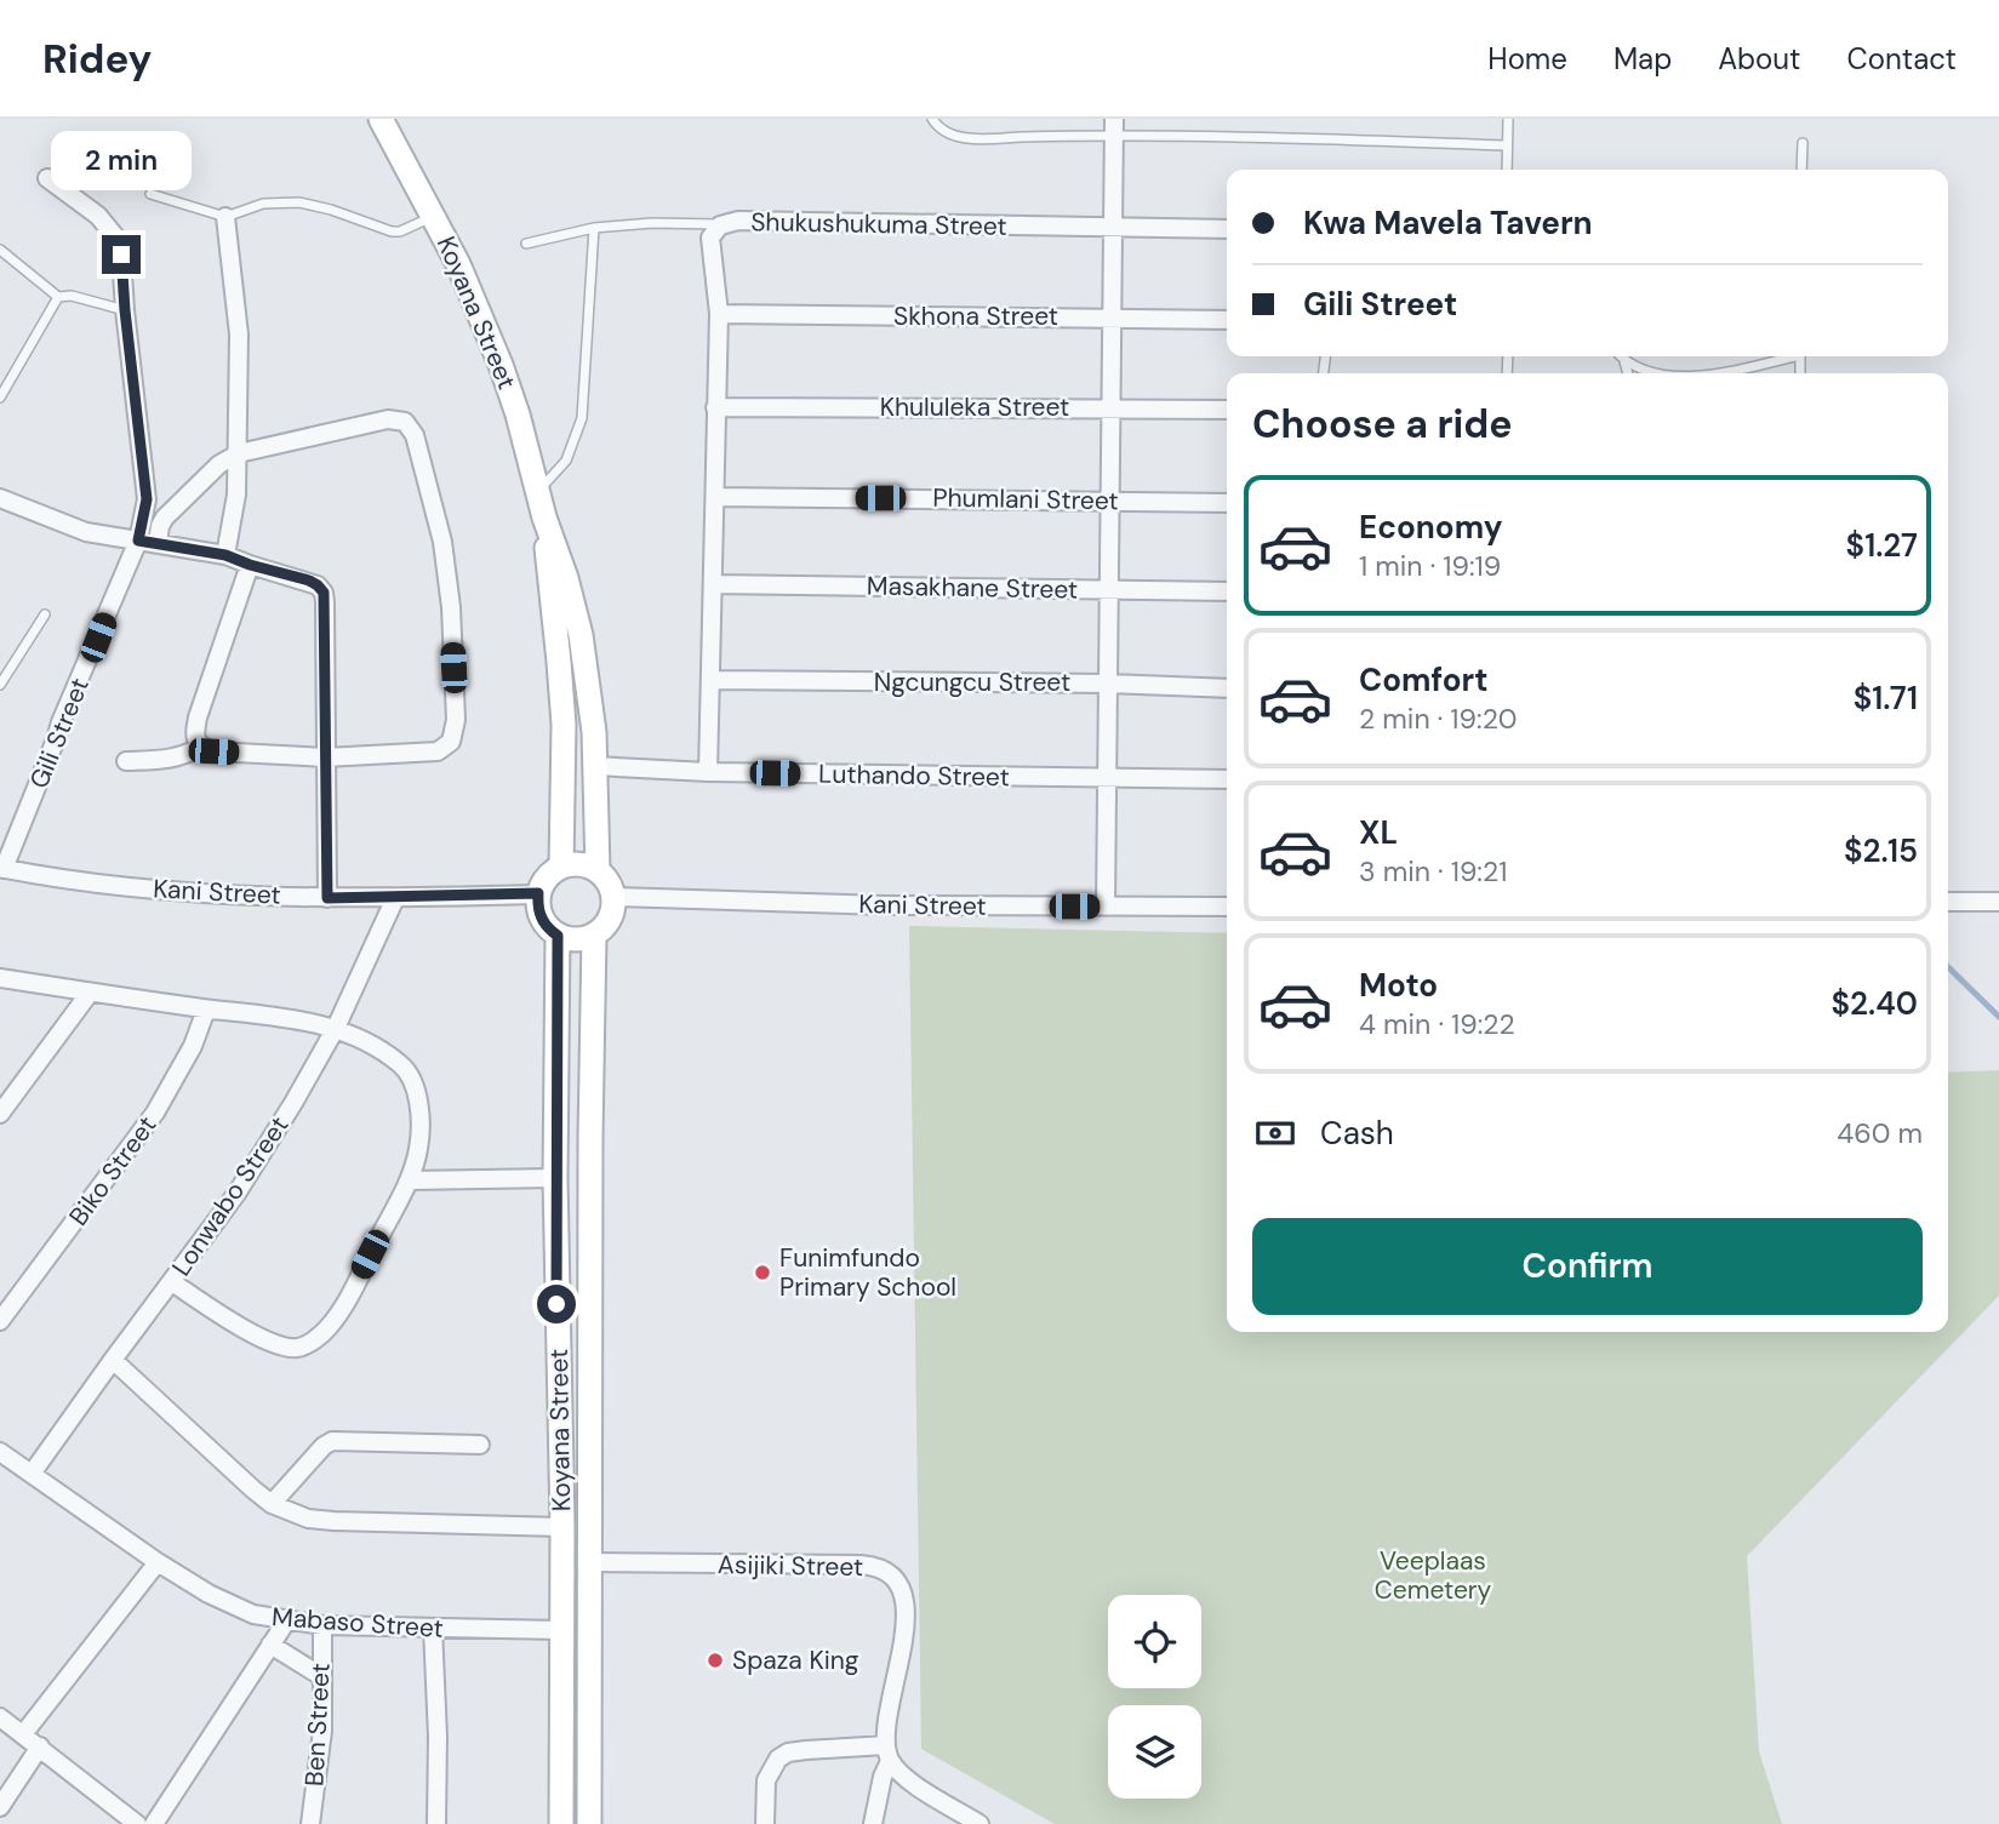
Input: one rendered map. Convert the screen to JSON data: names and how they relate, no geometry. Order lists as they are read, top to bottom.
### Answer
{
  "streets": {
    "main road": ["Koyana Street"],
    "street": [
      "Shukushukuma Street",
      "Skhona Street",
      "Khululeka Street",
      "Phumlani Street",
      "Masakhane Street",
      "Ngcungcu Street",
      "Gili Street",
      "Luthando Street",
      "Kani Street",
      "Biko Street",
      "Lonwabo Street",
      "Asijiki Street",
      "Mabaso Street",
      "Ben Street"
    ]
  },
  "crossings": [
    ["Shukushukuma Street", "Skhona Street"],
    ["Shukushukuma Street", "Khululeka Street"],
    ["Shukushukuma Street", "Phumlani Street"],
    ["Shukushukuma Street", "Masakhane Street"],
    ["Shukushukuma Street", "Ngcungcu Street"],
    ["Shukushukuma Street", "Luthando Street"],
    ["Koyana Street", "Luthando Street"],
    ["Koyana Street", "Kani Street"],
    ["Koyana Street", "Asijiki Street"],
    ["Koyana Street", "Mabaso Street"],
    ["Gili Street", "Kani Street"],
    ["Kani Street", "Lonwabo Street"],
    ["Lonwabo Street", "Mabaso Street"],
    ["Mabaso Street", "Ben Street"]
  ],
  "parks": ["Veeplaas Cemetery"],
  "places": ["Funimfundo Primary School", "Spaza King"],
  "page": {
    "header": "Ridey",
    "nav": [
      "Home",
      "Map",
      "About",
      "Contact"
    ],
    "bubble": "2 min",
    "banner": ["Kwa Mavela Tavern", "Gili Street"],
    "heading": "Choose a ride",
    "list": [
      {
        "name": "Economy",
        "note": "1 min · 19:19",
        "value": "$1.27"
      },
      {
        "name": "Comfort",
        "note": "2 min · 19:20",
        "value": "$1.71"
      },
      {
        "name": "XL",
        "note": "3 min · 19:21",
        "value": "$2.15"
      },
      {
        "name": "Moto",
        "note": "4 min · 19:22",
        "value": "$2.40"
      }
    ],
    "pay": ["Cash", "460 m"],
    "buttons": "Confirm"
  }
}
